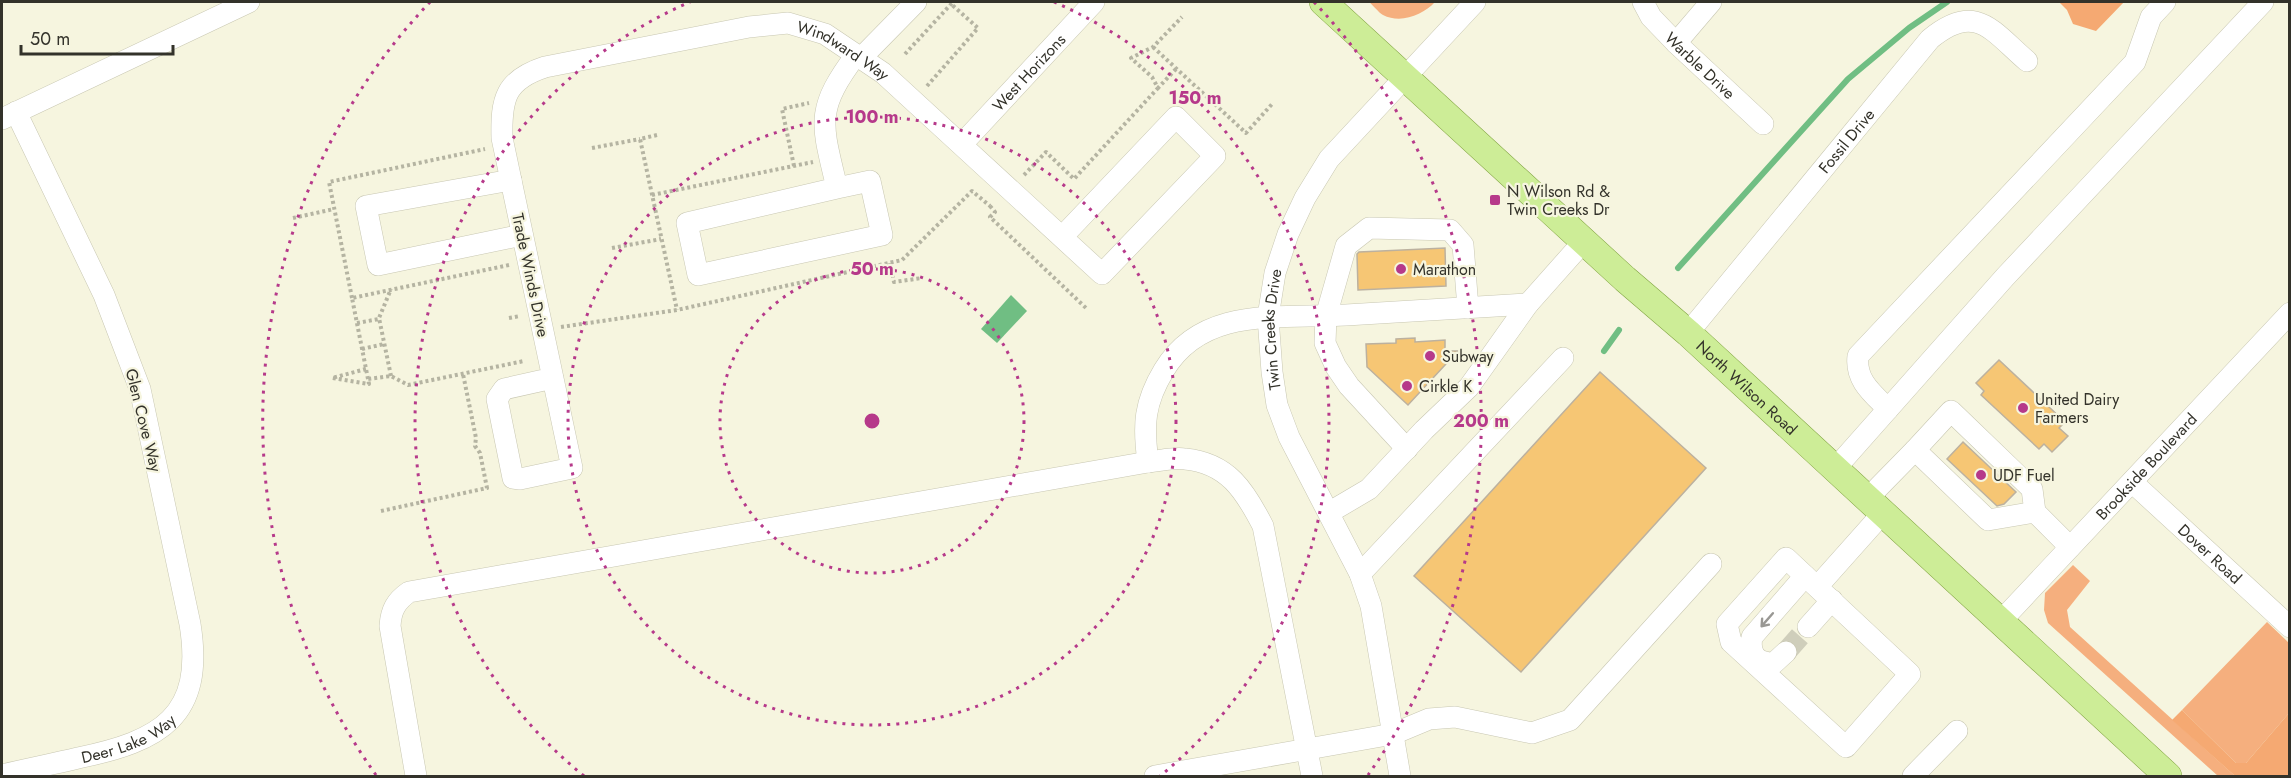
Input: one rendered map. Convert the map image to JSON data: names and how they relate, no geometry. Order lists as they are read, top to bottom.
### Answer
{
  "streets": {
    "main road": ["North Wilson Road"],
    "street": [
      "Windward Way",
      "Warble Drive",
      "West Horizons",
      "Fossil Drive",
      "Trade Winds Drive",
      "Twin Creeks Drive",
      "Glen Cove Way",
      "Brookside Boulevard",
      "Dover Road",
      "Deer Lake Way"
    ]
  },
  "crossings": [
    ["Windward Way", "West Horizons"],
    ["Windward Way", "Trade Winds Drive"],
    ["Fossil Drive", "North Wilson Road"],
    ["Twin Creeks Drive", "North Wilson Road"],
    ["North Wilson Road", "Brookside Boulevard"],
    ["Glen Cove Way", "Deer Lake Way"],
    ["Brookside Boulevard", "Dover Road"]
  ],
  "places": {
    "transit": ["N Wilson Rd & Twin Creeks Dr"],
    "other": [
      "Marathon",
      "Subway",
      "Cirkle K",
      "United Dairy Farmers",
      "UDF Fuel"
    ]
  },
  "scale_bar": "50 m",
  "rings": [
    "150 m",
    "100 m",
    "50 m",
    "200 m"
  ]
}
